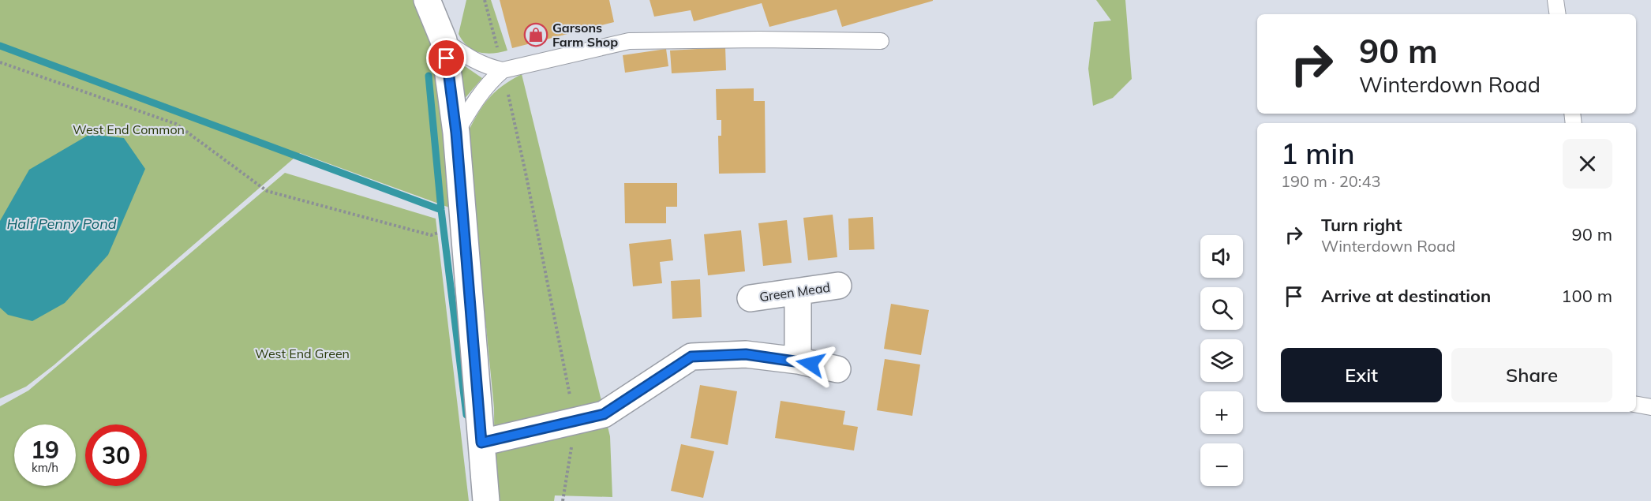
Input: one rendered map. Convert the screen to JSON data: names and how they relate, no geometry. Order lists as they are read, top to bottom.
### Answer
{
  "streets": {
    "street": ["Green Mead"]
  },
  "water": ["Half Penny Pond"],
  "parks": ["West End Common", "West End Green"],
  "places": {
    "shop": ["Garsons Farm Shop"]
  },
  "page": {
    "turn": ["90 m", "Winterdown Road"],
    "heading": ["1 min", "190 m · 20:43"],
    "list": [
      {
        "name": "Turn right",
        "note": "Winterdown Road",
        "value": "90 m"
      },
      {
        "name": "Arrive at destination",
        "value": "100 m"
      }
    ],
    "map_buttons": ["+", "−"],
    "buttons": ["Exit", "Share"],
    "speed": "19 km/h",
    "limit": "30"
  }
}
